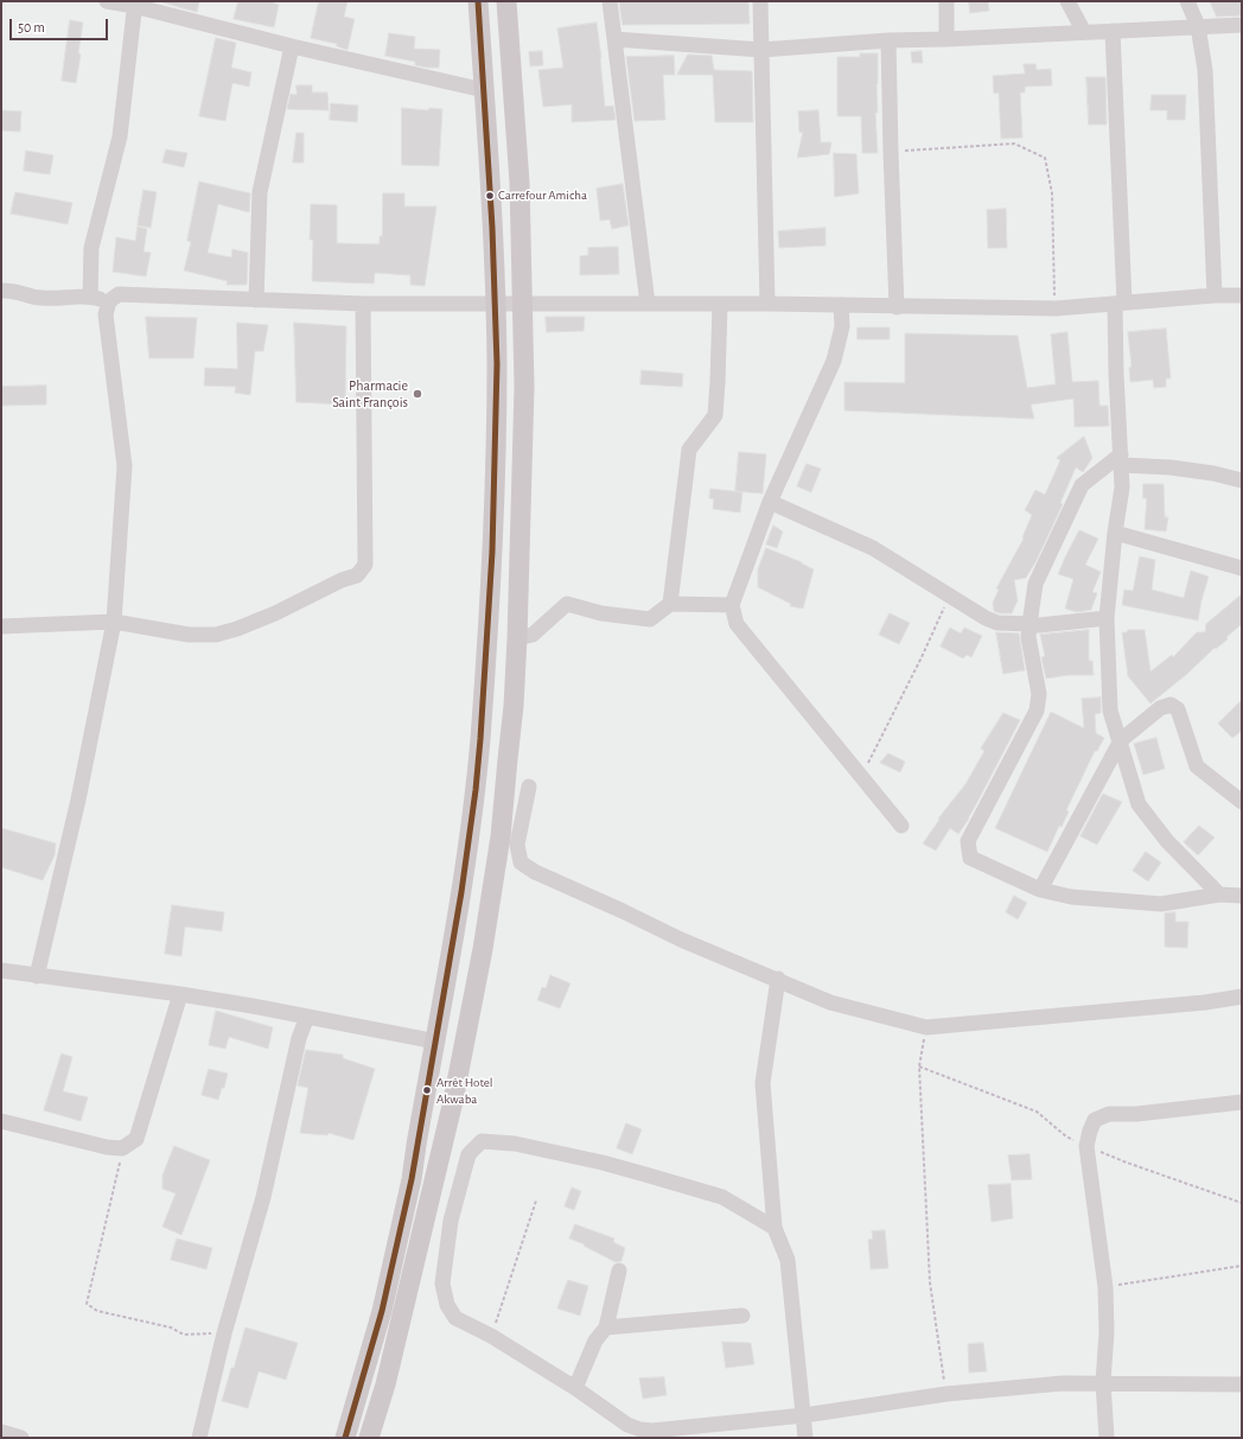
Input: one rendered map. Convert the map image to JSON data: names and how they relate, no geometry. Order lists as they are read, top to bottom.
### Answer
{
  "places": ["Carrefour Amicha", "Pharmacie Saint François", "Arrêt Hotel Akwaba"],
  "scale_bar": "50 m"
}
